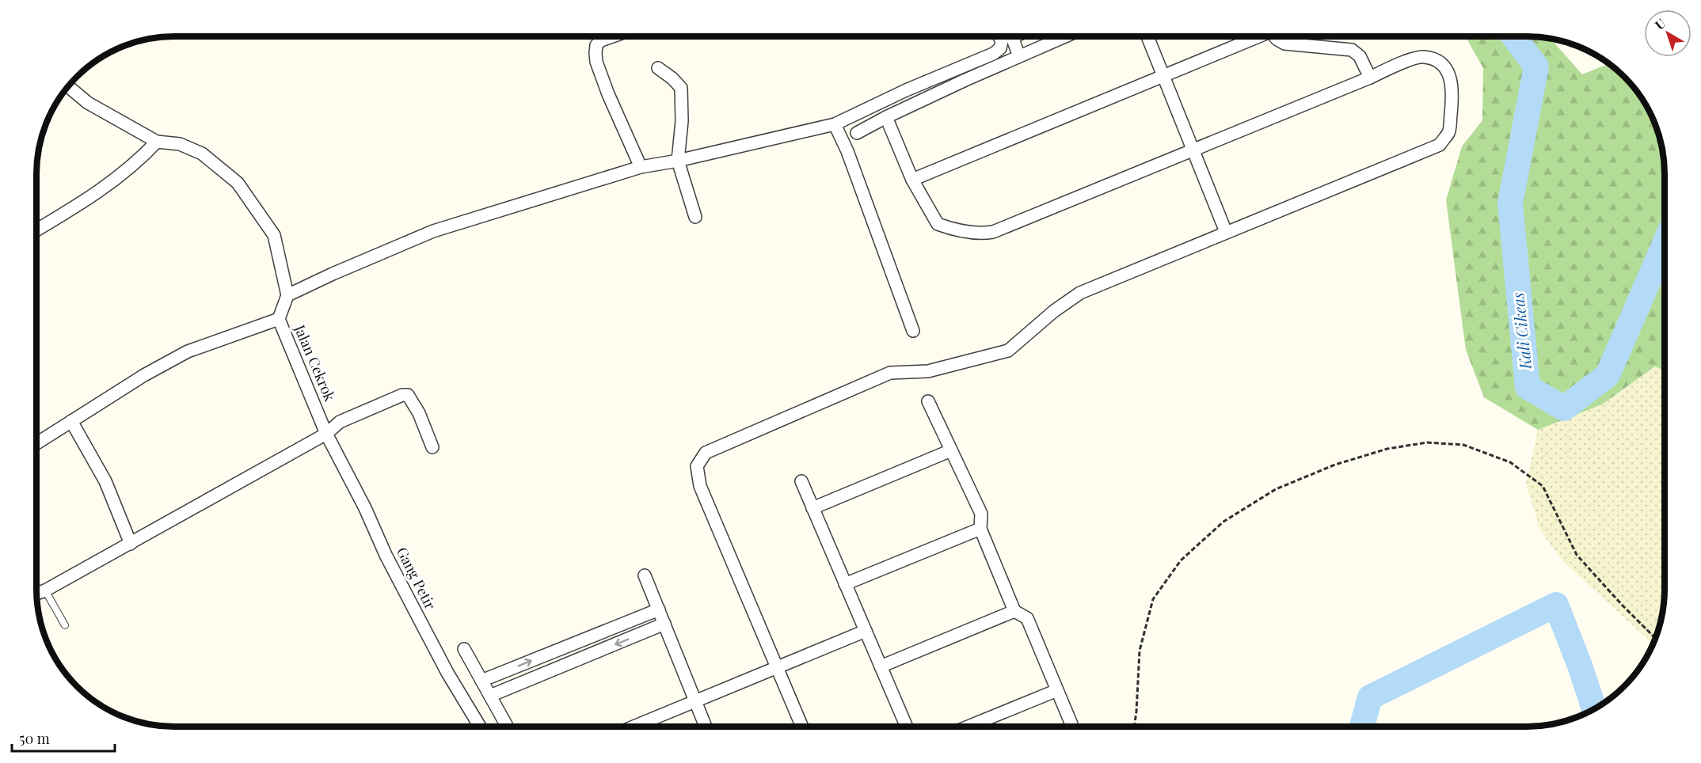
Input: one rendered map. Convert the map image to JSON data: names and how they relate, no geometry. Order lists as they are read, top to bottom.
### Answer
{
  "streets": {
    "street": ["Jalan Cekrok", "Gang Petir"]
  },
  "crossings": [
    ["Jalan Cekrok", "Gang Petir"]
  ],
  "water": ["Kali Cikeas"],
  "scale_bar": "50 m",
  "north": "top left"
}
